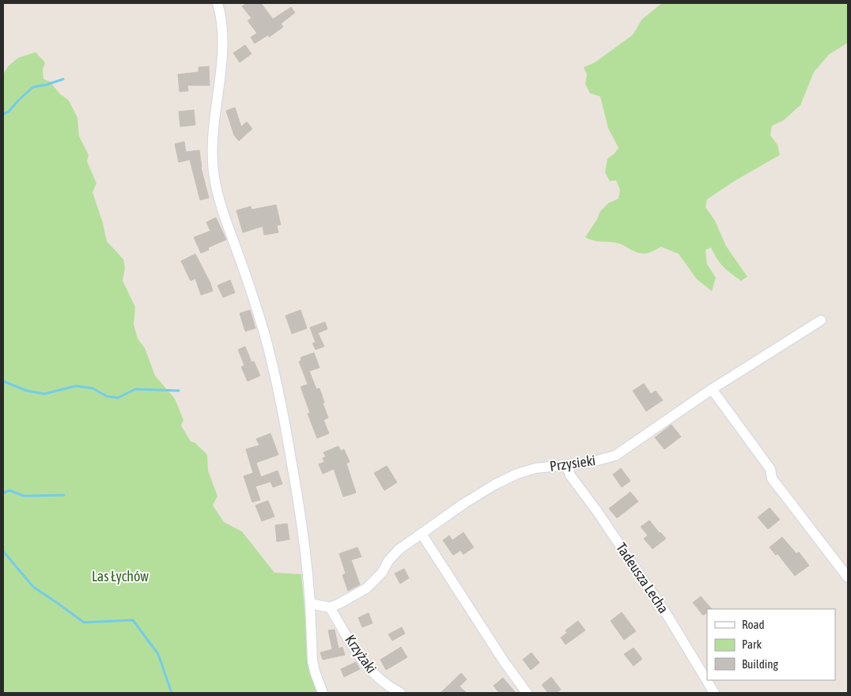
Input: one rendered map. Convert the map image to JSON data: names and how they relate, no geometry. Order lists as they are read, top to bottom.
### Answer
{
  "streets": {
    "street": ["Przysieki", "Tadeusza Lecha", "Krzyżaki"]
  },
  "crossings": [
    ["Przysieki", "Tadeusza Lecha"],
    ["Przysieki", "Krzyżaki"]
  ],
  "parks": ["Las Łychów"],
  "legend": ["Road", "Park", "Building"]
}
